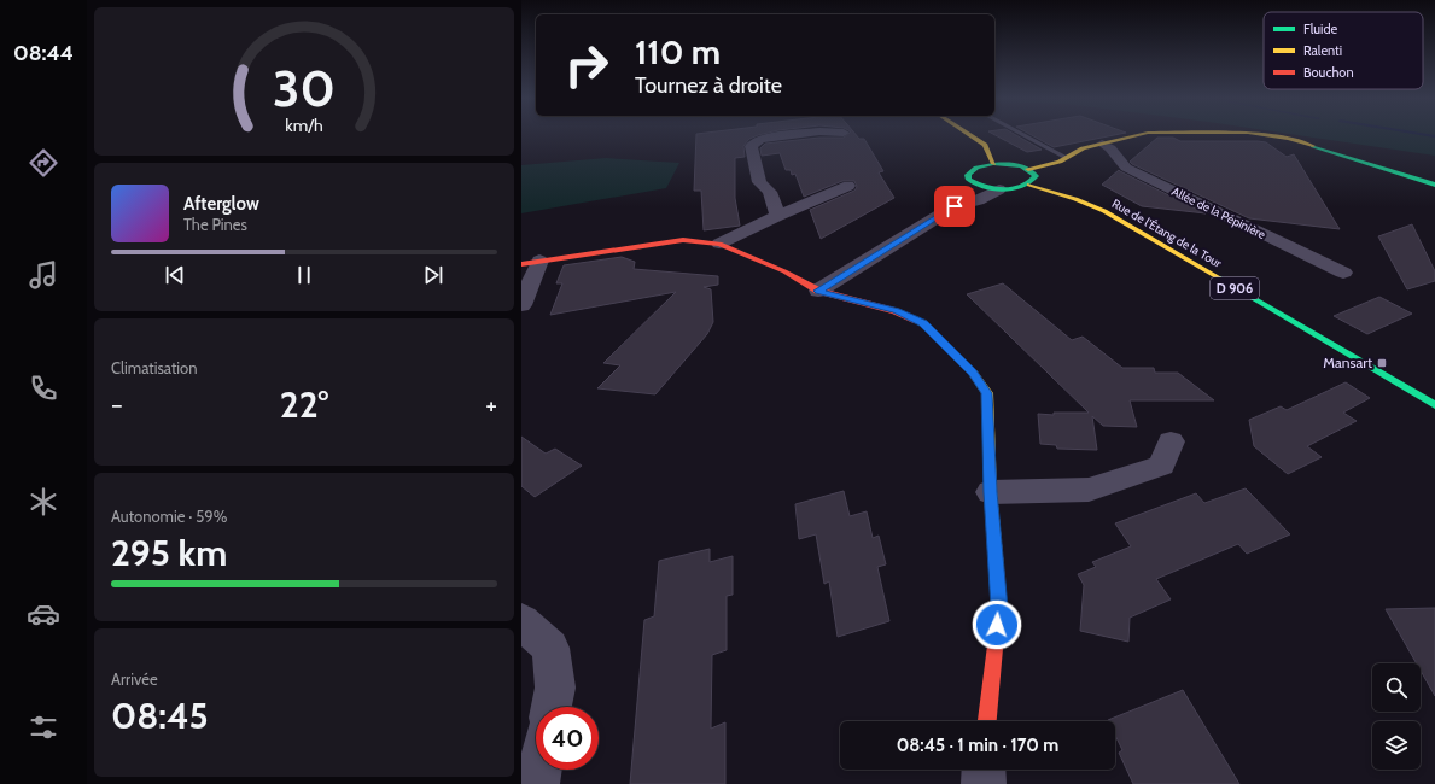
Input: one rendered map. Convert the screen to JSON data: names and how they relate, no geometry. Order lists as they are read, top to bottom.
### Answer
{
  "streets": {
    "street": ["Allée de la Pépinière", "Rue de l'Étang de la Tour", "D 906"]
  },
  "places": {
    "transit": ["Mansart"]
  },
  "legend": ["Fluide", "Ralenti", "Bouchon"],
  "page": {
    "tabs": "08:44",
    "turn": ["110 m", "Tournez à droite"],
    "song": ["Afterglow", "The Pines"],
    "tile": [
      "Climatisation",
      ["Autonomie · 59%", "295 km"],
      ["Arrivée", "08:45"]
    ],
    "heat": ["−", "22°", "+"],
    "limit": "40",
    "trip": "08:45 · 1 min · 170 m",
    "gauge": ["30", "km/h"]
  }
}
